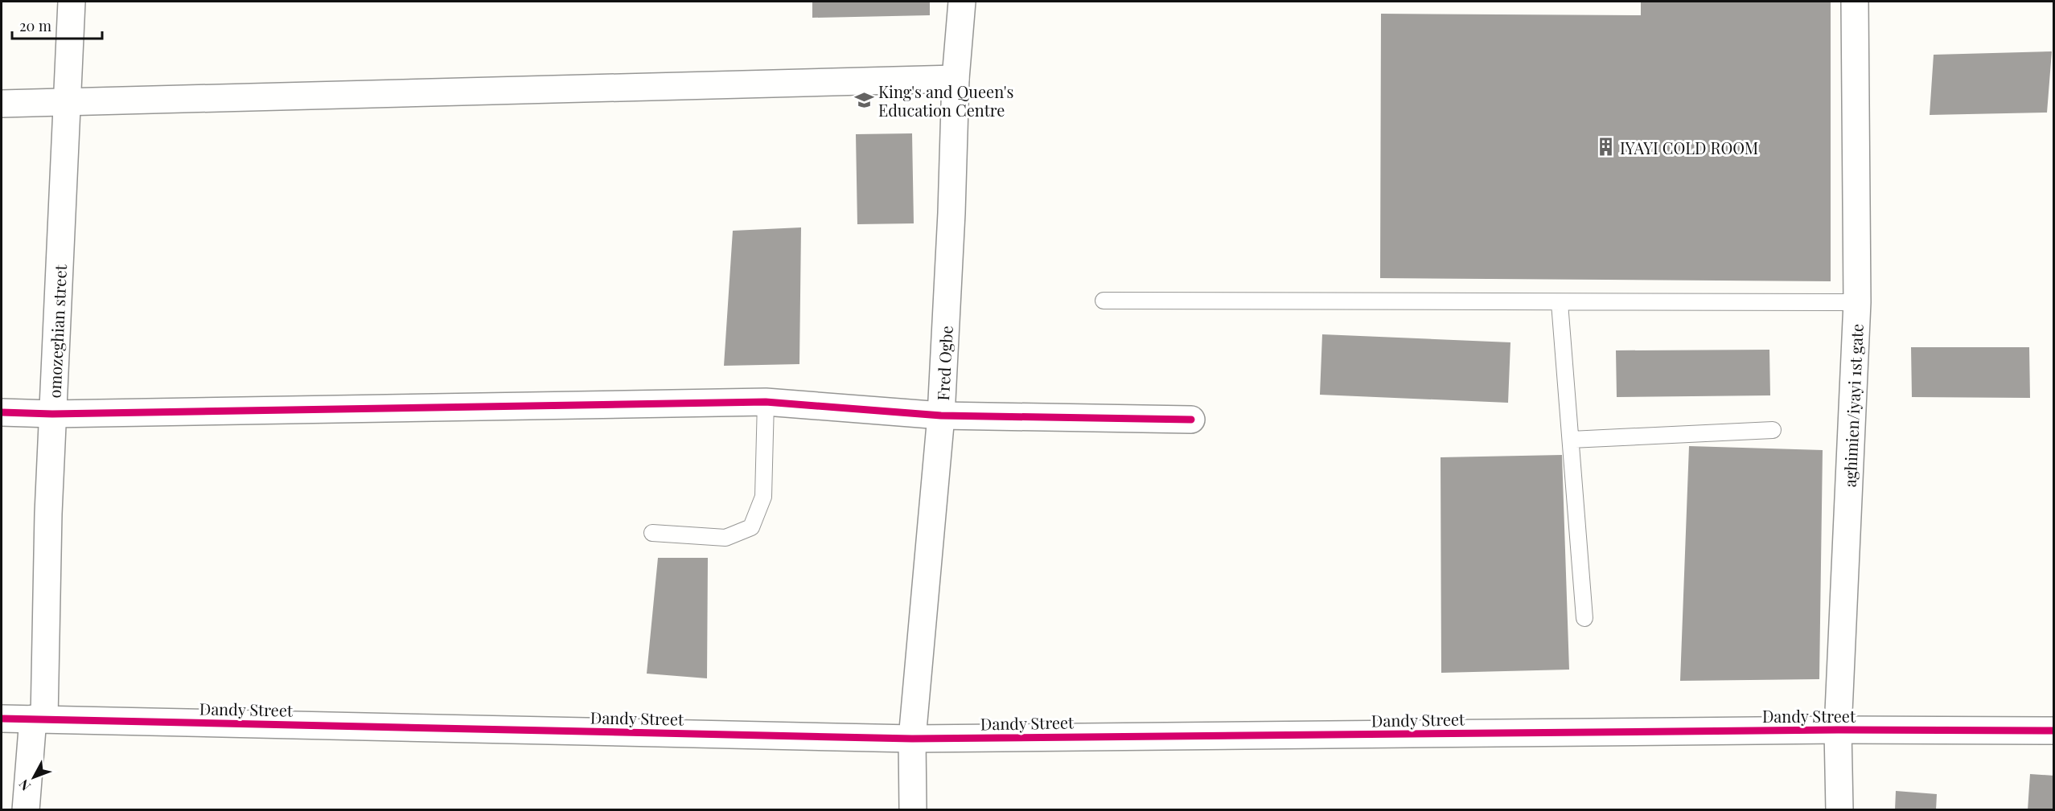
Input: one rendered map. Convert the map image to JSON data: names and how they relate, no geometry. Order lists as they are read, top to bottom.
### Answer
{
  "streets": {
    "street": [
      "omozeghian street",
      "Fred Ogbe",
      "aghimien/iyayi 1st gate",
      "Dandy Street"
    ]
  },
  "crossings": [
    ["omozeghian street", "Dandy Street"],
    ["Fred Ogbe", "Dandy Street"],
    ["aghimien/iyayi 1st gate", "Dandy Street"]
  ],
  "places": {
    "school or university": ["King's and Queen's Education Centre"],
    "building": ["IYAYI COLD ROOM"]
  },
  "scale_bar": "20 m",
  "north": "bottom left"
}
